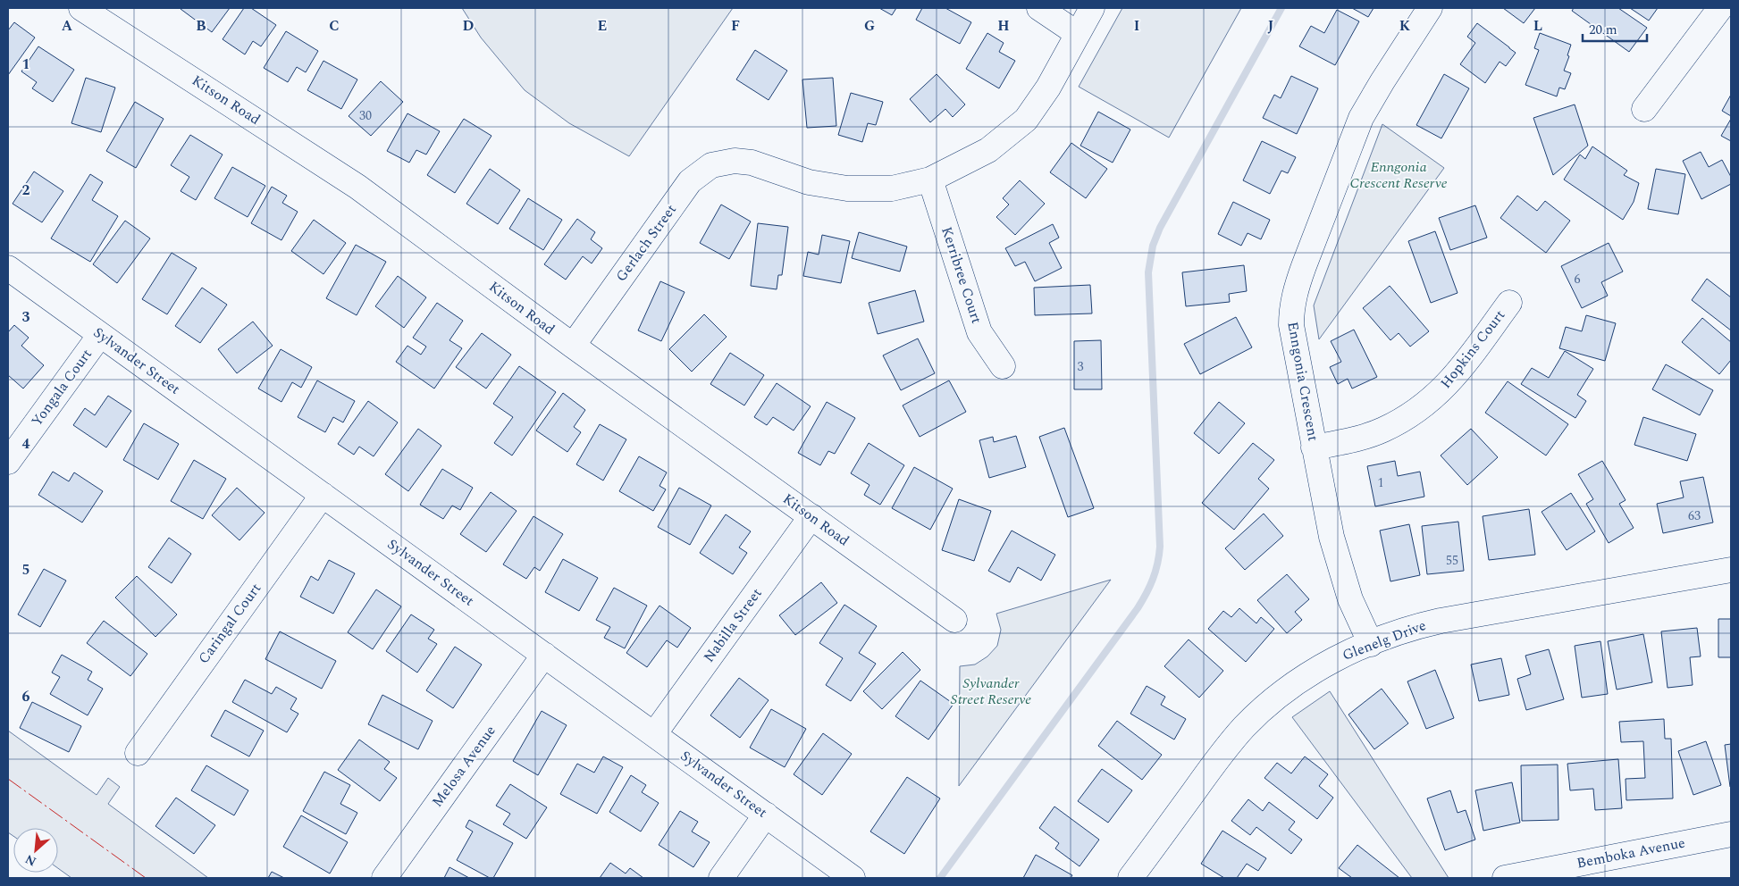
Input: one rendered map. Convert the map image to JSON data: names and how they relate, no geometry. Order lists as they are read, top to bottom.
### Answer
{
  "streets": {
    "street": [
      "Kitson Road",
      "Gerlach Street",
      "Kerribree Court",
      "Hopkins Court",
      "Sylvander Street",
      "Enngonia Crescent",
      "Yongala Court",
      "Caringal Court",
      "Nabilla Street",
      "Glenelg Drive",
      "Melosa Avenue",
      "Bemboka Avenue"
    ]
  },
  "crossings": [
    ["Kitson Road", "Gerlach Street"],
    ["Kitson Road", "Nabilla Street"],
    ["Gerlach Street", "Kerribree Court"],
    ["Hopkins Court", "Enngonia Crescent"],
    ["Sylvander Street", "Yongala Court"],
    ["Sylvander Street", "Caringal Court"],
    ["Sylvander Street", "Nabilla Street"],
    ["Sylvander Street", "Melosa Avenue"],
    ["Enngonia Crescent", "Glenelg Drive"]
  ],
  "parks": ["Enngonia Crescent Reserve", "Sylvander Street Reserve"],
  "house_numbers": [
    "30",
    "6",
    "3",
    "1",
    "63",
    "55"
  ],
  "scale_bar": "20 m",
  "north": "bottom left",
  "grid": {
    "columns": [
      "A",
      "B",
      "C",
      "D",
      "E",
      "F",
      "G",
      "H",
      "I",
      "J",
      "K",
      "L"
    ],
    "rows": [
      "1",
      "2",
      "3",
      "4",
      "5",
      "6"
    ]
  }
}
